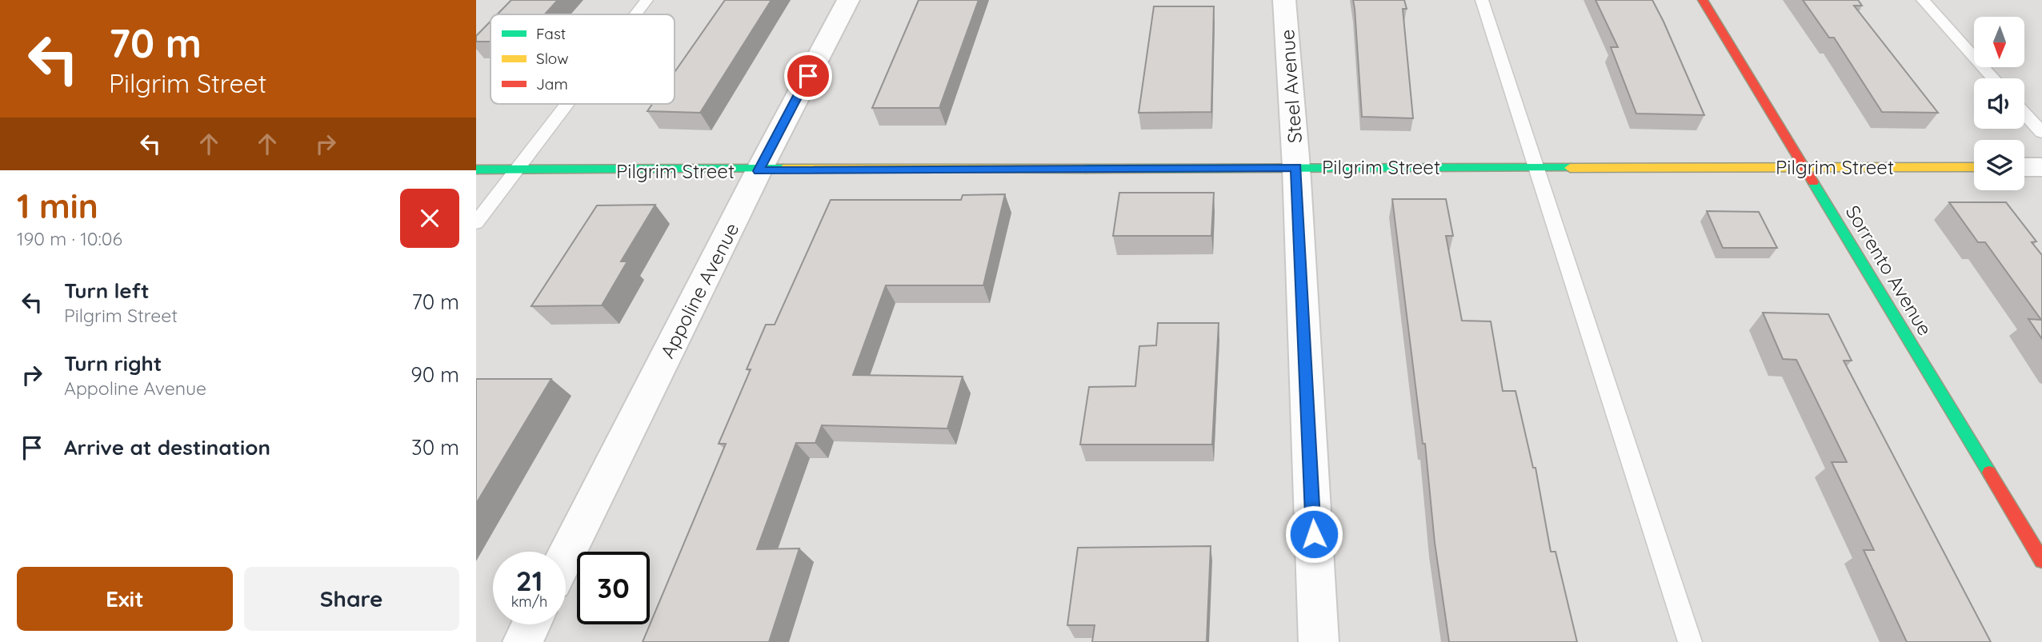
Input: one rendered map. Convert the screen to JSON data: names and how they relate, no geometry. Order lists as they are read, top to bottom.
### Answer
{
  "streets": {
    "street": [
      "Steel Avenue",
      "Pilgrim Street",
      "Sorrento Avenue",
      "Appoline Avenue"
    ]
  },
  "crossings": [
    ["Steel Avenue", "Pilgrim Street"],
    ["Pilgrim Street", "Sorrento Avenue"],
    ["Pilgrim Street", "Appoline Avenue"]
  ],
  "legend": ["Fast", "Slow", "Jam"],
  "north": "bottom",
  "page": {
    "turn": ["70 m", "Pilgrim Street"],
    "heading": ["1 min", "190 m · 10:06"],
    "list": [
      {
        "name": "Turn left",
        "note": "Pilgrim Street",
        "value": "70 m"
      },
      {
        "name": "Turn right",
        "note": "Appoline Avenue",
        "value": "90 m"
      },
      {
        "name": "Arrive at destination",
        "value": "30 m"
      }
    ],
    "speed": "21 km/h",
    "limit": "30",
    "buttons": ["Exit", "Share"]
  }
}
